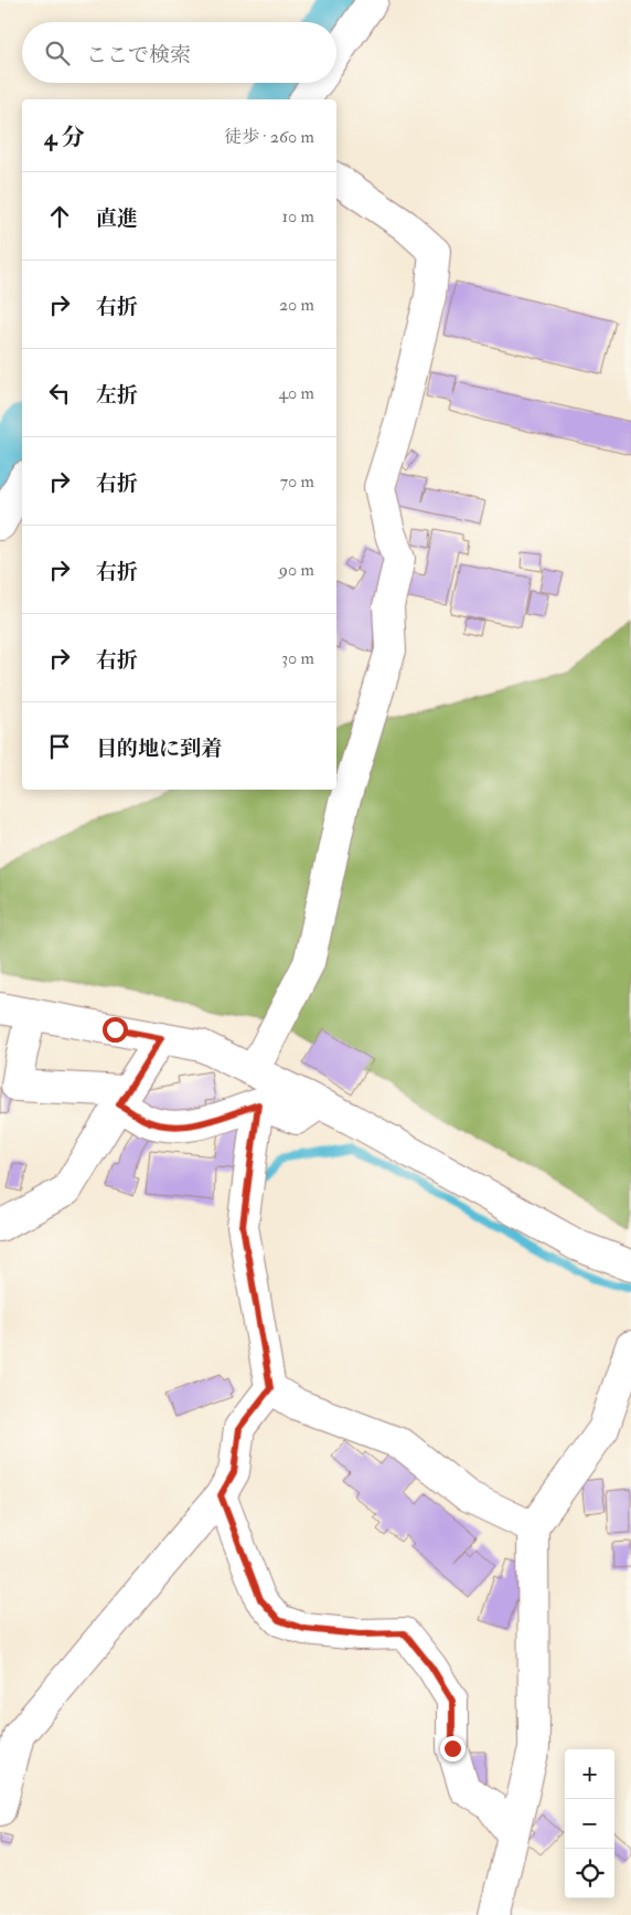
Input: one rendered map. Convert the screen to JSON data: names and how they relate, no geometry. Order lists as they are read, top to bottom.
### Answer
{
  "page": {
    "search": "ここで検索",
    "heading": ["4 分", "徒歩 · 260 m"],
    "list": [
      ["直進", "10 m"],
      ["右折", "20 m"],
      ["左折", "40 m"],
      ["右折", "70 m"],
      ["右折", "90 m"],
      ["右折", "30 m"],
      "目的地に到着"
    ],
    "map_buttons": ["+", "−"]
  }
}
